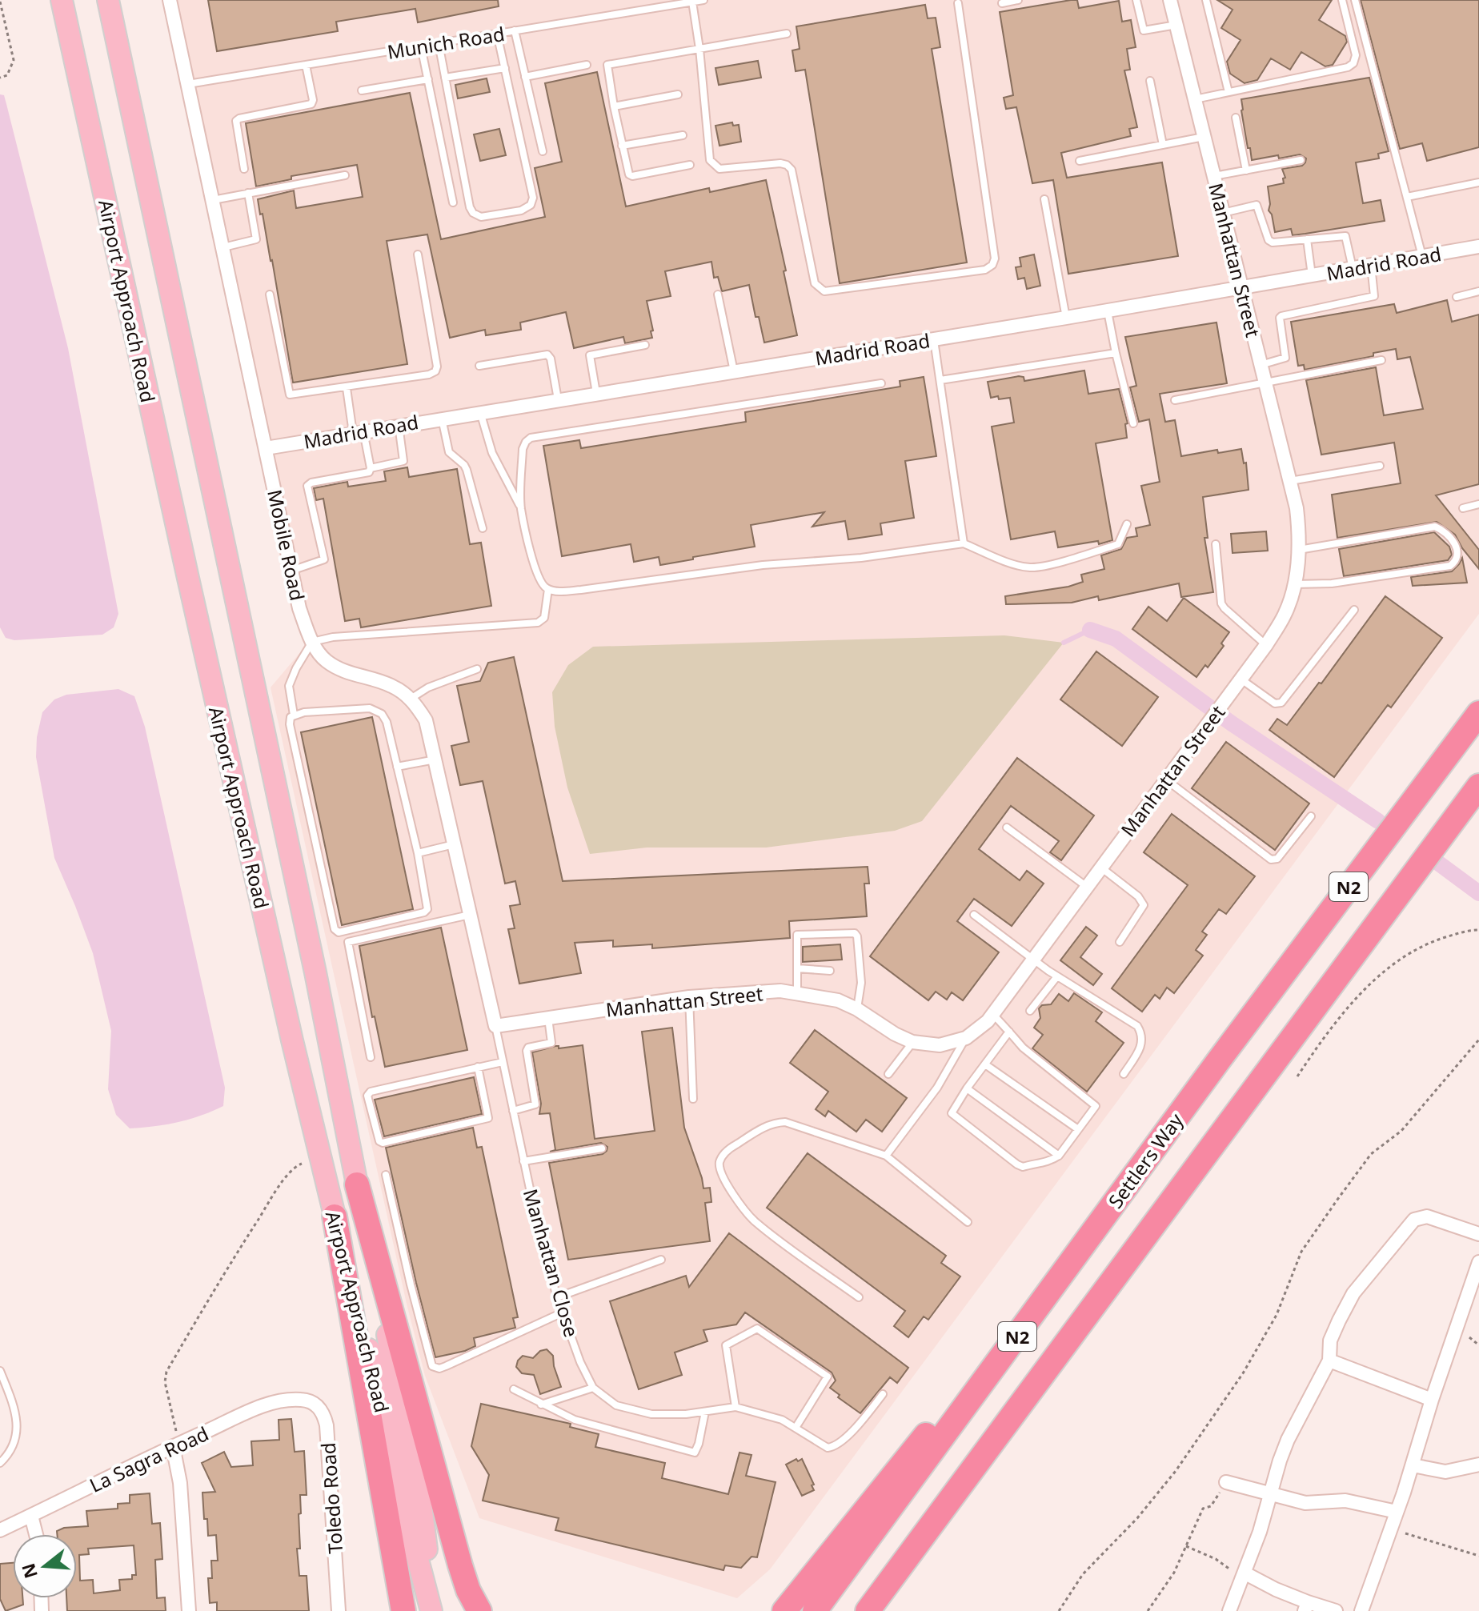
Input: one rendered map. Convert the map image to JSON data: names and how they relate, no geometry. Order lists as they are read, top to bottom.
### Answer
{
  "streets": {
    "highway": ["N2", "Settlers Way"],
    "main road": ["Airport Approach Road"],
    "street": [
      "Manhattan Street",
      "Madrid Road",
      "Mobile Road",
      "La Sagra Road",
      "Toledo Road"
    ],
    "lane": ["Munich Road", "Manhattan Close"]
  },
  "crossings": [
    ["Munich Road", "Mobile Road"],
    ["Manhattan Street", "Madrid Road"],
    ["Manhattan Street", "Mobile Road"],
    ["Manhattan Street", "Manhattan Close"],
    ["Madrid Road", "Mobile Road"],
    ["Mobile Road", "Manhattan Close"],
    ["La Sagra Road", "Toledo Road"]
  ],
  "north": "left"
}
